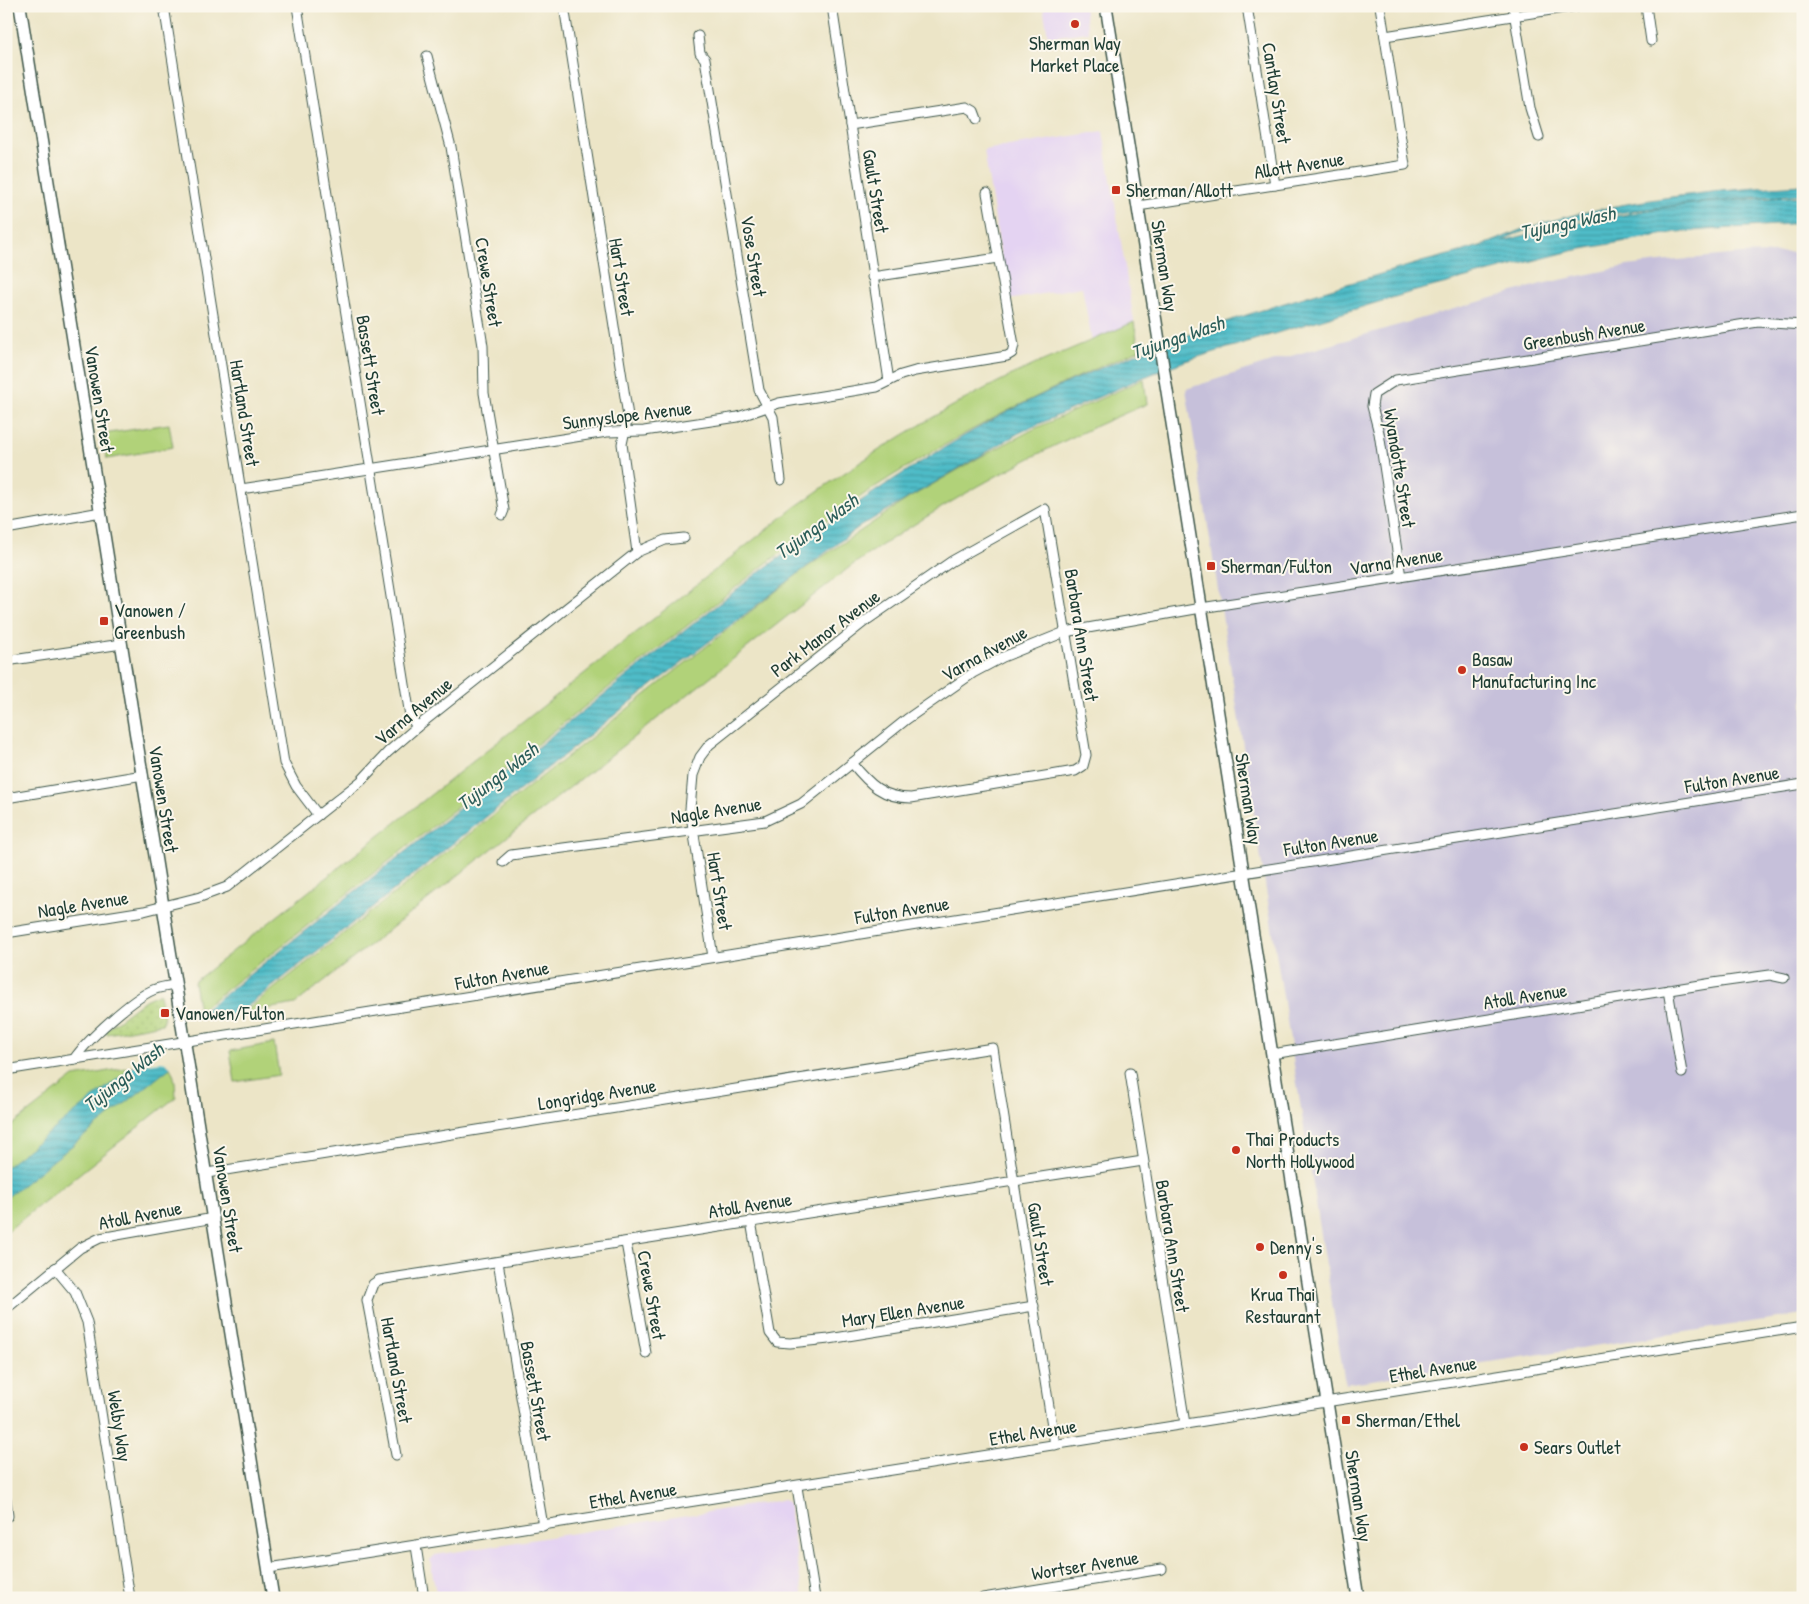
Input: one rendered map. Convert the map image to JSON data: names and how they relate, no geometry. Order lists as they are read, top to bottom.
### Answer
{
  "streets": {
    "main road": ["Sherman Way", "Vanowen Street"],
    "street": [
      "Cantlay Street",
      "Allott Avenue",
      "Gault Street",
      "Vose Street",
      "Hart Street",
      "Crewe Street",
      "Greenbush Avenue",
      "Bassett Street",
      "Hartland Street",
      "Sunnyslope Avenue",
      "Wyandotte Street",
      "Varna Avenue",
      "Park Manor Avenue",
      "Barbara Ann Street",
      "Fulton Avenue",
      "Nagle Avenue",
      "Atoll Avenue",
      "Longridge Avenue",
      "Mary Ellen Avenue",
      "Ethel Avenue",
      "Welby Way",
      "Wortser Avenue"
    ]
  },
  "crossings": [
    ["Cantlay Street", "Allott Avenue"],
    ["Allott Avenue", "Sherman Way"],
    ["Gault Street", "Sunnyslope Avenue"],
    ["Gault Street", "Atoll Avenue"],
    ["Gault Street", "Longridge Avenue"],
    ["Gault Street", "Mary Ellen Avenue"],
    ["Gault Street", "Ethel Avenue"],
    ["Vose Street", "Sunnyslope Avenue"],
    ["Sherman Way", "Varna Avenue"],
    ["Sherman Way", "Fulton Avenue"],
    ["Sherman Way", "Atoll Avenue"],
    ["Sherman Way", "Ethel Avenue"],
    ["Hart Street", "Sunnyslope Avenue"],
    ["Hart Street", "Varna Avenue"],
    ["Hart Street", "Park Manor Avenue"],
    ["Hart Street", "Fulton Avenue"],
    ["Hart Street", "Nagle Avenue"],
    ["Crewe Street", "Sunnyslope Avenue"],
    ["Crewe Street", "Atoll Avenue"],
    ["Greenbush Avenue", "Wyandotte Street"],
    ["Bassett Street", "Sunnyslope Avenue"],
    ["Bassett Street", "Varna Avenue"],
    ["Bassett Street", "Atoll Avenue"],
    ["Bassett Street", "Ethel Avenue"],
    ["Vanowen Street", "Varna Avenue"],
    ["Vanowen Street", "Fulton Avenue"],
    ["Vanowen Street", "Nagle Avenue"],
    ["Vanowen Street", "Atoll Avenue"],
    ["Vanowen Street", "Longridge Avenue"],
    ["Vanowen Street", "Ethel Avenue"],
    ["Hartland Street", "Sunnyslope Avenue"],
    ["Hartland Street", "Varna Avenue"],
    ["Hartland Street", "Atoll Avenue"],
    ["Wyandotte Street", "Varna Avenue"],
    ["Varna Avenue", "Barbara Ann Street"],
    ["Varna Avenue", "Nagle Avenue"],
    ["Park Manor Avenue", "Barbara Ann Street"],
    ["Park Manor Avenue", "Nagle Avenue"],
    ["Barbara Ann Street", "Nagle Avenue"],
    ["Barbara Ann Street", "Atoll Avenue"],
    ["Barbara Ann Street", "Ethel Avenue"],
    ["Atoll Avenue", "Mary Ellen Avenue"],
    ["Atoll Avenue", "Welby Way"]
  ],
  "water": ["Tujunga Wash"],
  "places": {
    "other": [
      "Sherman Way Market Place",
      "Basaw Manufacturing Inc",
      "Thai Products North Hollywood",
      "Denny's",
      "Krua Thai Restaurant",
      "Sears Outlet"
    ],
    "transit": [
      "Sherman/Allott",
      "Sherman/Fulton",
      "Vanowen / Greenbush",
      "Vanowen/Fulton",
      "Sherman/Ethel"
    ]
  }
}
